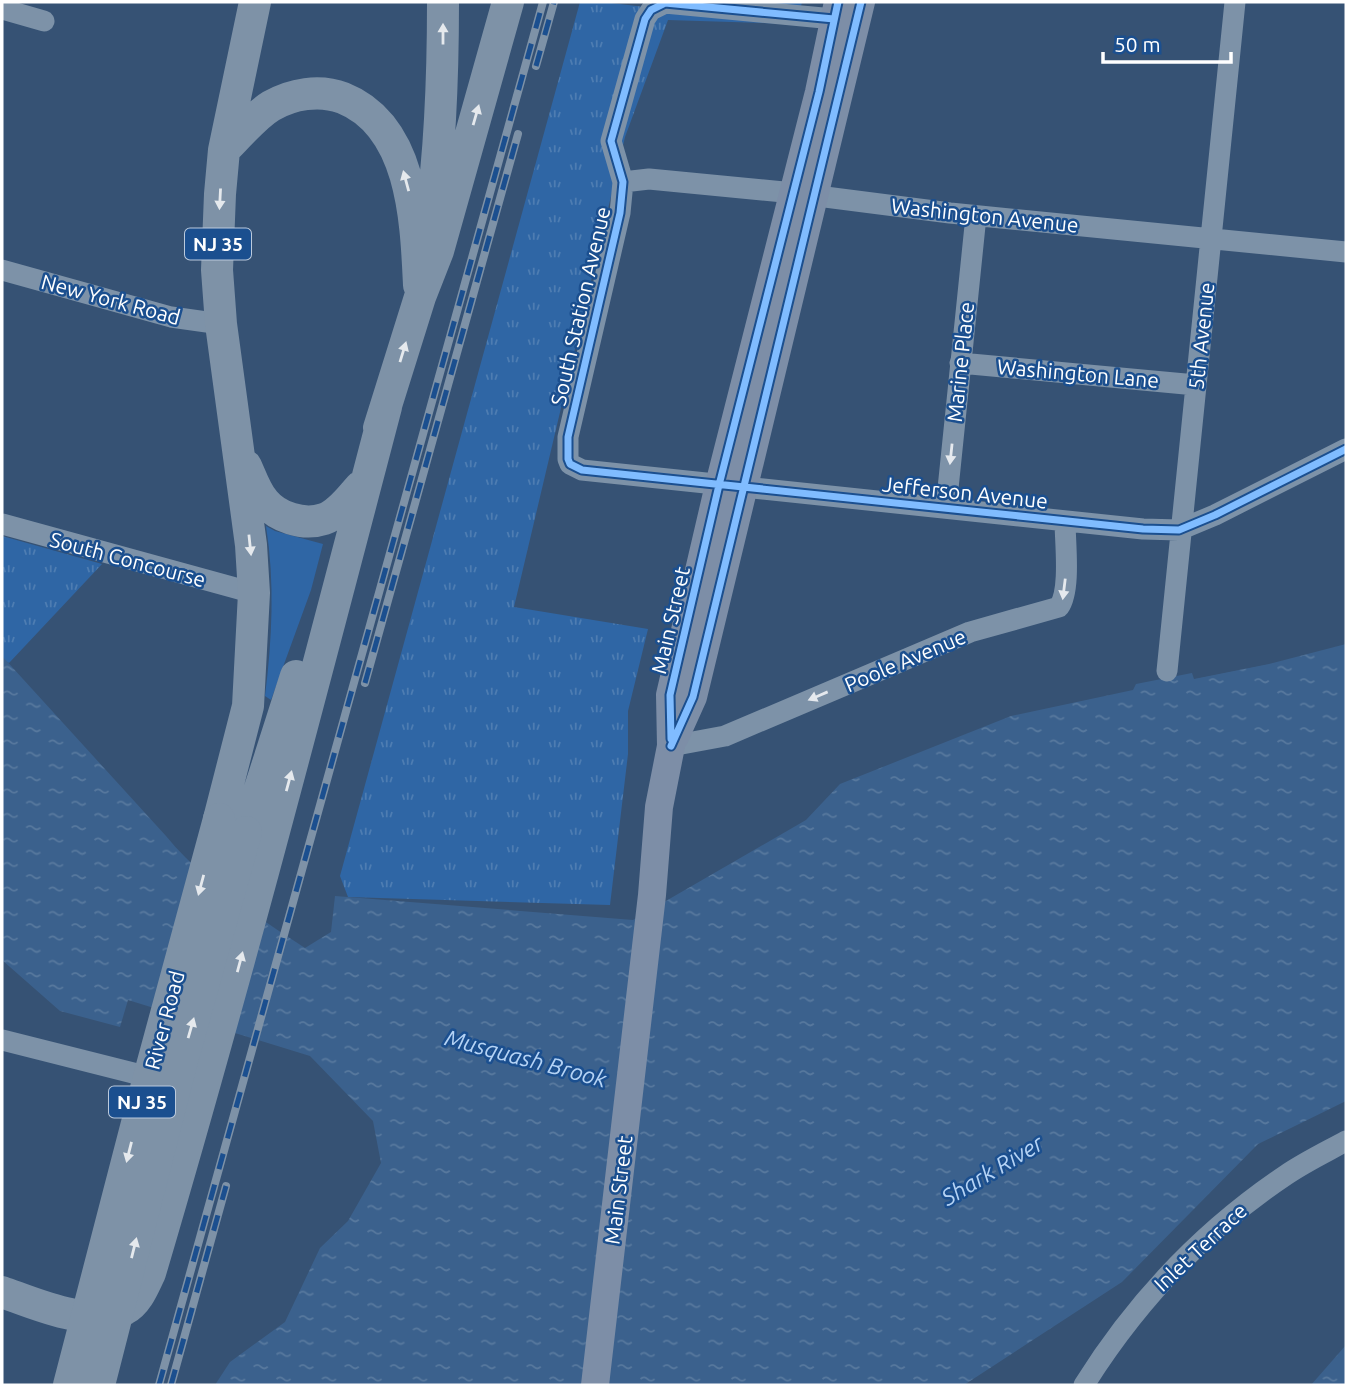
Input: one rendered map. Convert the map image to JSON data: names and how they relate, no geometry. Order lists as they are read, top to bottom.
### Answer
{
  "streets": {
    "highway": ["NJ 35", "River Road"],
    "main road": ["Main Street"],
    "street": [
      "Washington Avenue",
      "New York Road",
      "South Station Avenue",
      "5th Avenue",
      "Marine Place",
      "Washington Lane",
      "Jefferson Avenue",
      "South Concourse",
      "Poole Avenue",
      "Inlet Terrace"
    ]
  },
  "crossings": [
    ["Washington Avenue", "South Station Avenue"],
    ["Washington Avenue", "5th Avenue"],
    ["Washington Avenue", "Marine Place"],
    ["Washington Avenue", "Main Street"],
    ["NJ 35", "New York Road"],
    ["NJ 35", "South Concourse"],
    ["NJ 35", "River Road"],
    ["South Station Avenue", "Jefferson Avenue"],
    ["South Station Avenue", "Main Street"],
    ["5th Avenue", "Washington Lane"],
    ["5th Avenue", "Jefferson Avenue"],
    ["Marine Place", "Washington Lane"],
    ["Marine Place", "Jefferson Avenue"],
    ["Jefferson Avenue", "Main Street"],
    ["Jefferson Avenue", "Poole Avenue"],
    ["Main Street", "Poole Avenue"]
  ],
  "one_way": ["Marine Place", "Poole Avenue"],
  "water": ["Musquash Brook", "Shark River"],
  "scale_bar": "50 m"
}
